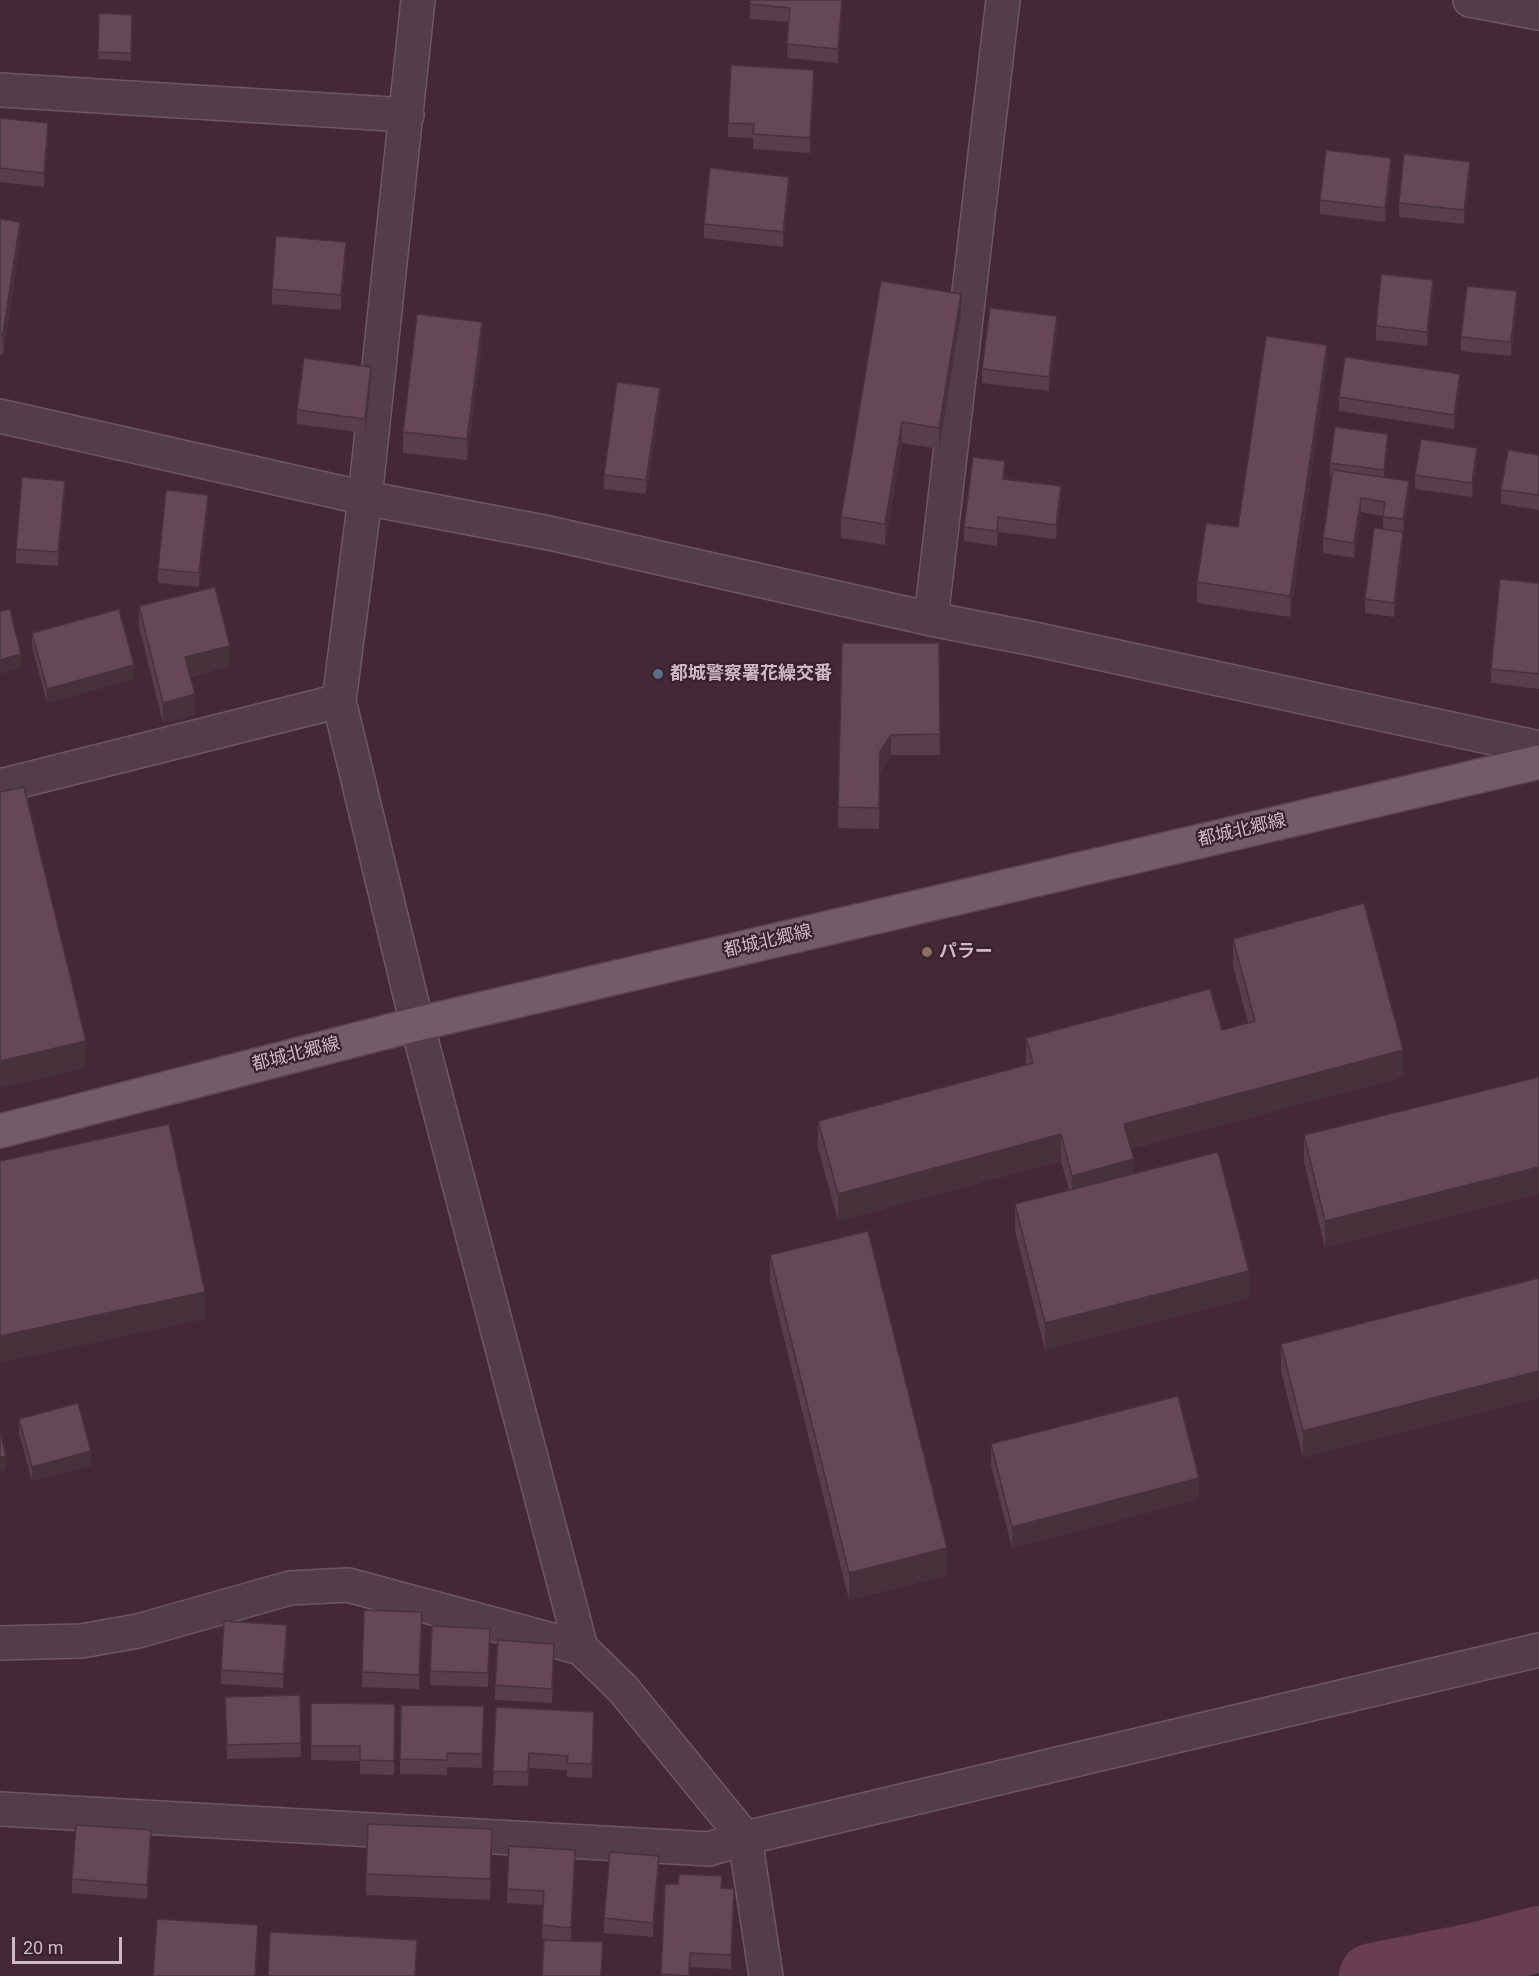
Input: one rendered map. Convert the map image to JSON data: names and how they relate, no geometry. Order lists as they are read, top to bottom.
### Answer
{
  "streets": {
    "main road": ["都城北郷線"]
  },
  "places": ["都城警察署花繰交番", "パラー"],
  "scale_bar": "20 m"
}
